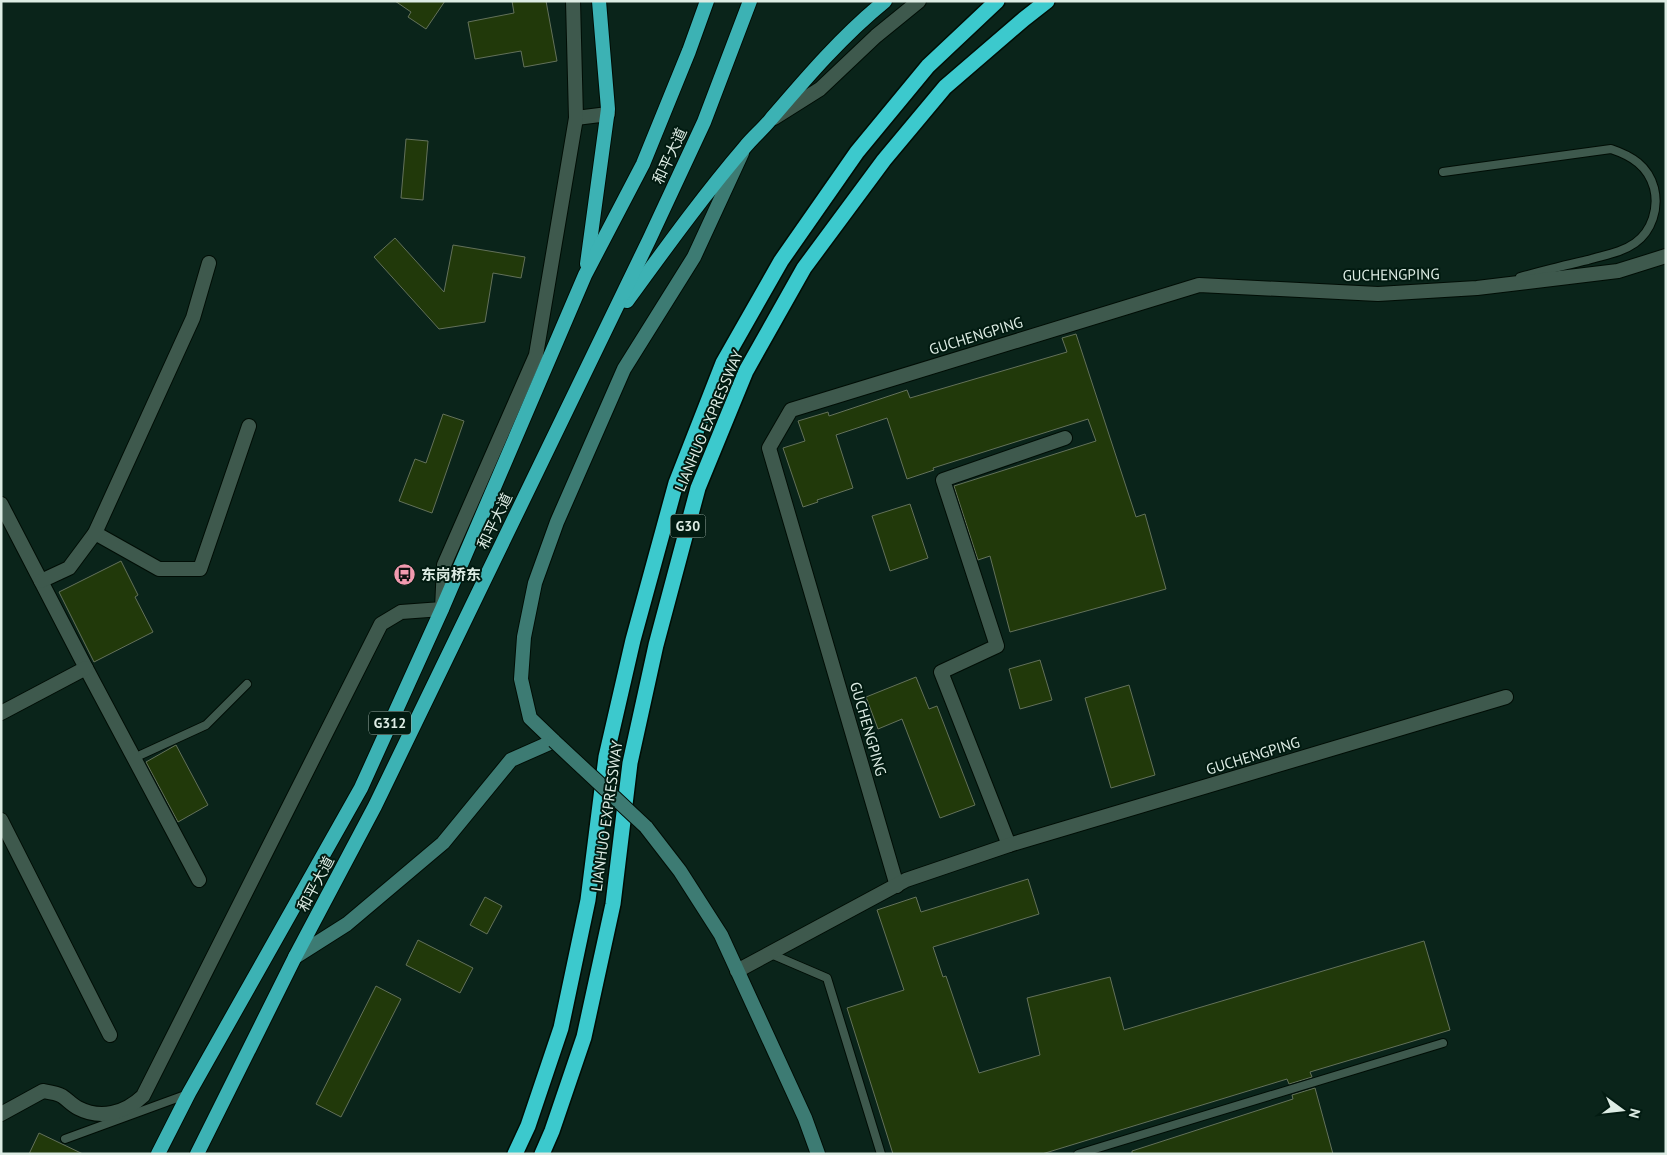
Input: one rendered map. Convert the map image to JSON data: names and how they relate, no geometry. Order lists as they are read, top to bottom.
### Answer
{
  "streets": {
    "highway": [
      "和平大道",
      "LIANHUO EXPRESSWAY",
      "G30",
      "G312"
    ],
    "street": ["GUCHENGPING"]
  },
  "places": {
    "bus stop": ["东岗桥东"]
  },
  "north": "right"
}
